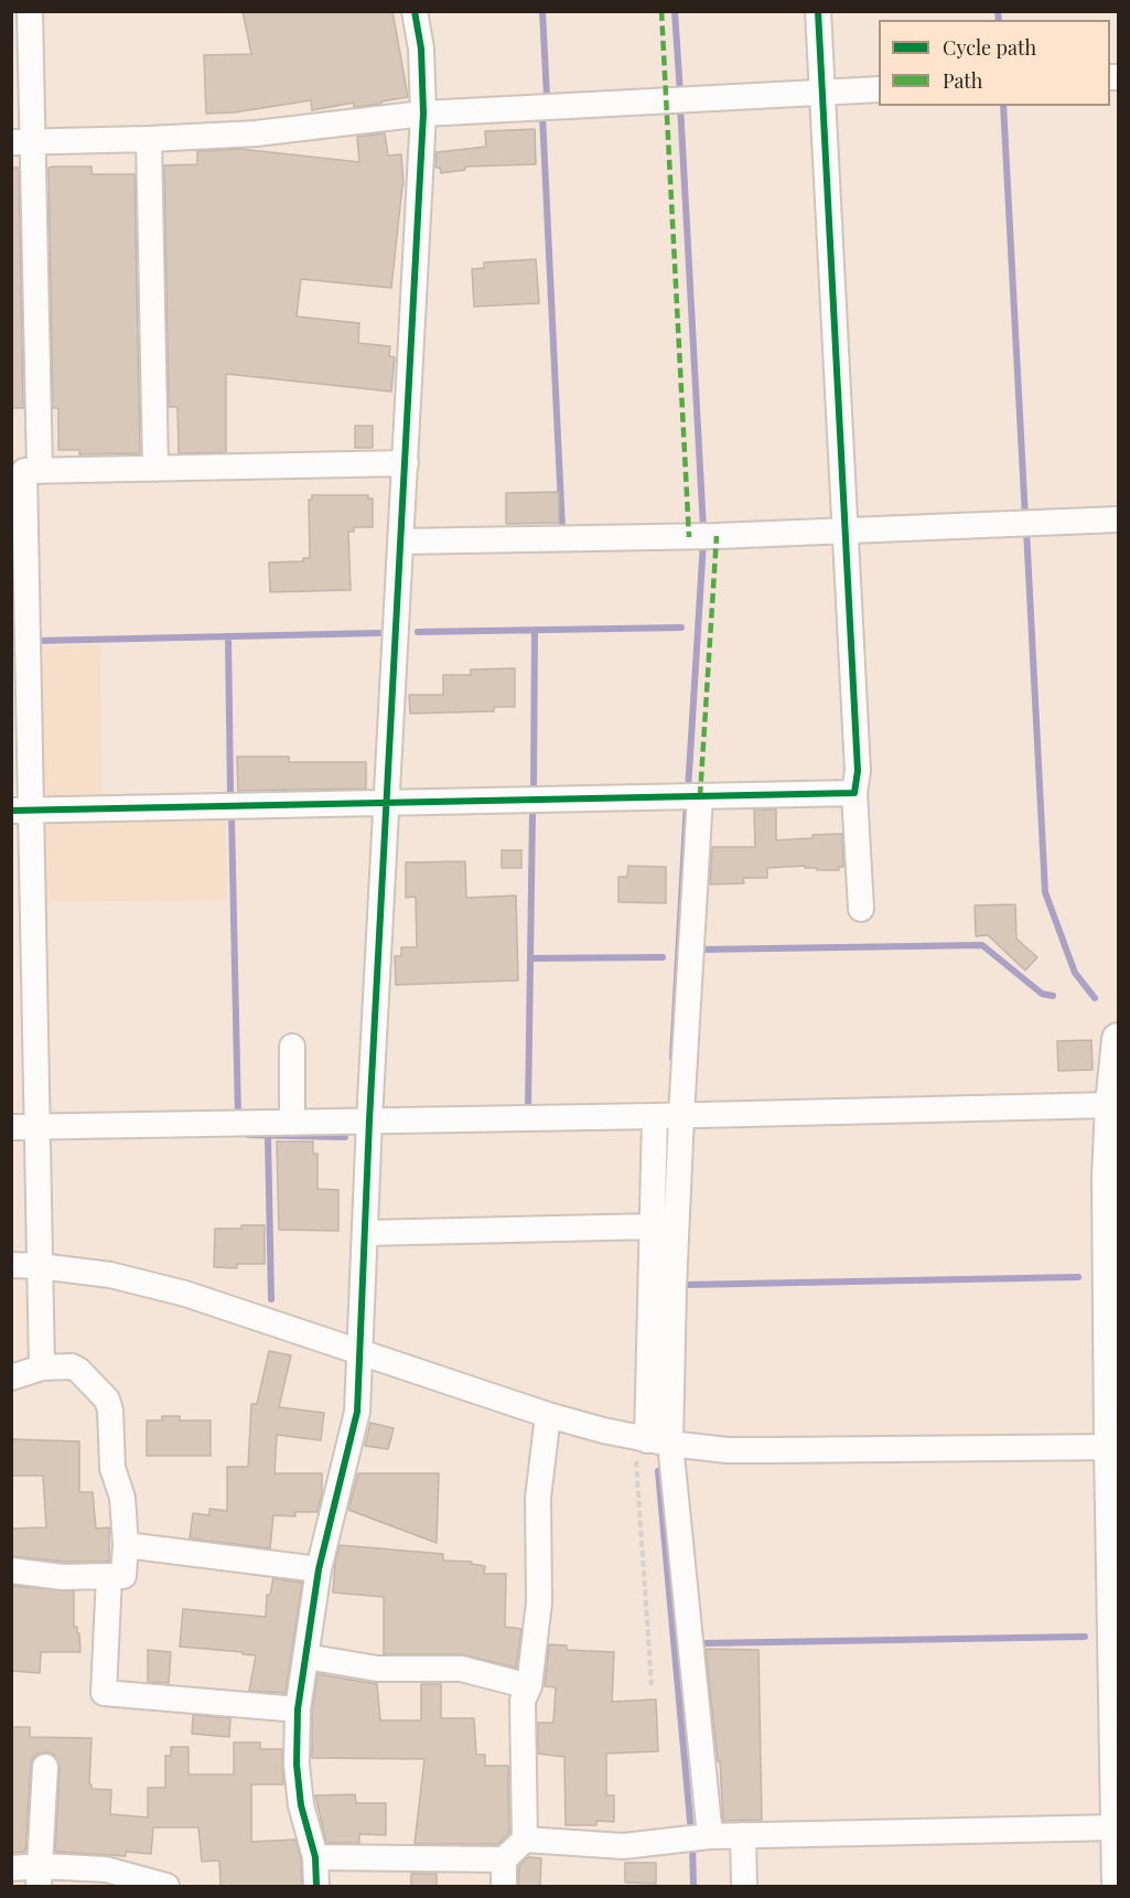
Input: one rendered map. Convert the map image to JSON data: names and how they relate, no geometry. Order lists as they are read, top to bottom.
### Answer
{
  "legend": ["Cycle path", "Path"]
}
